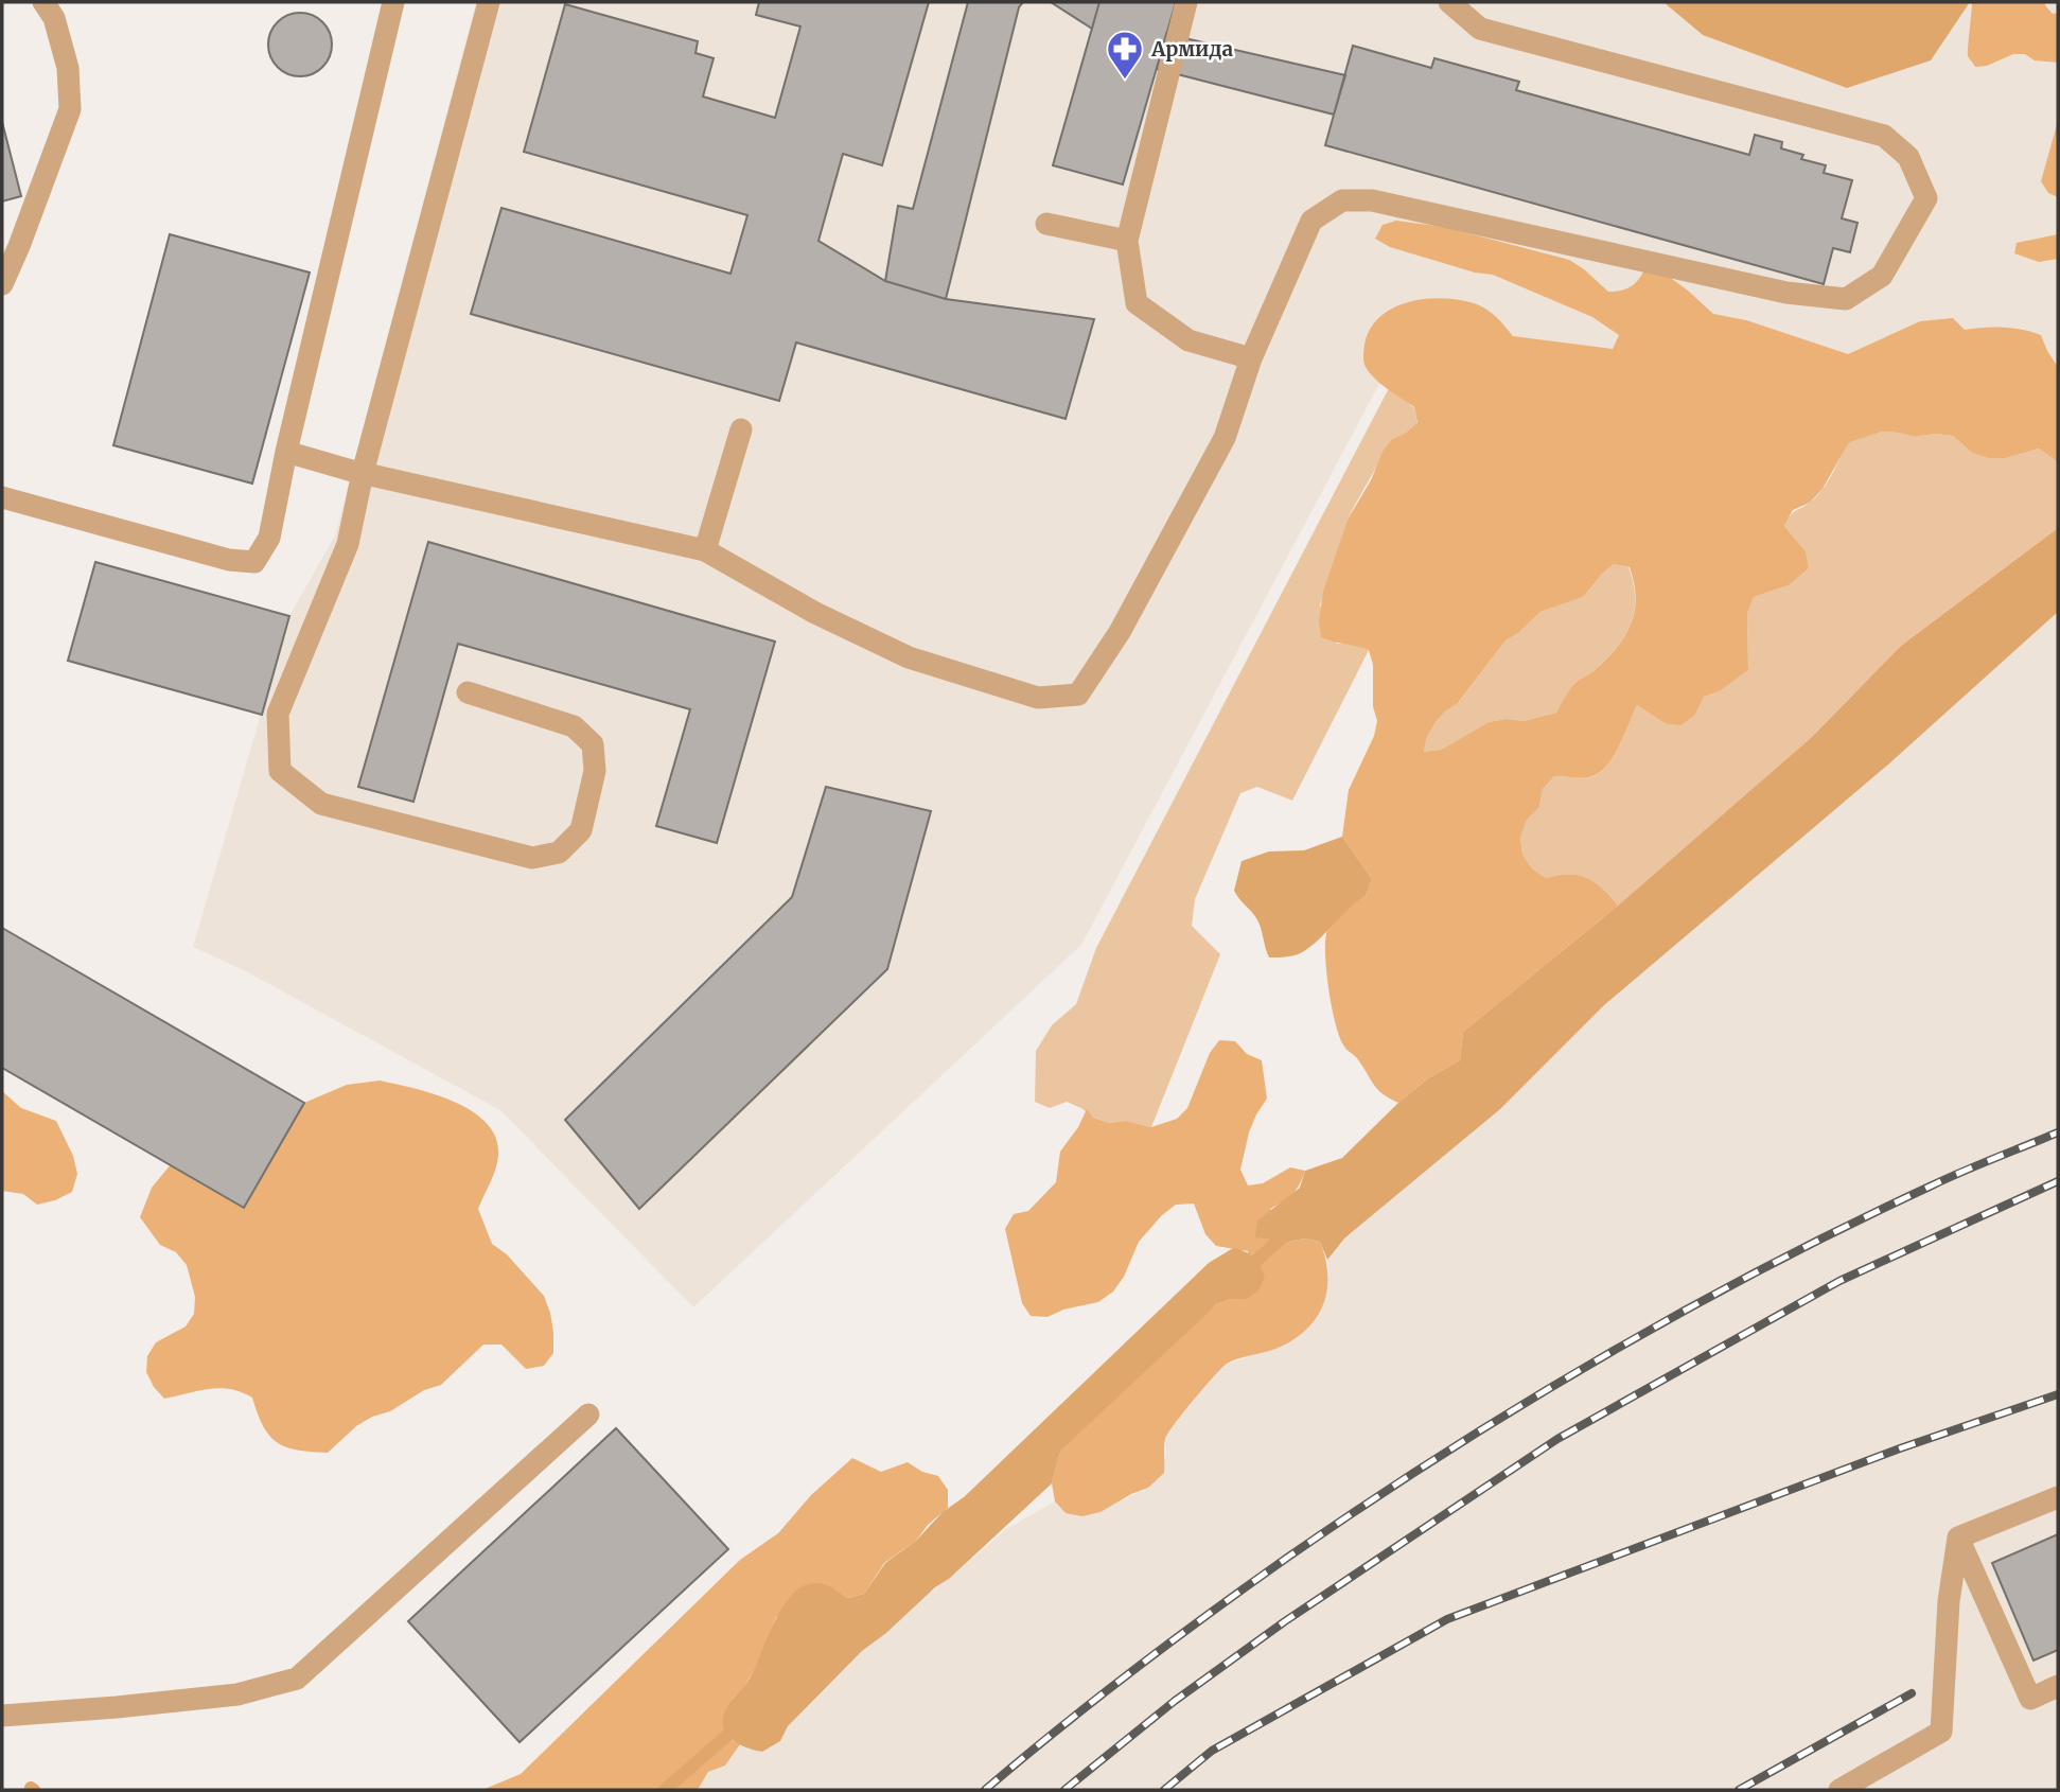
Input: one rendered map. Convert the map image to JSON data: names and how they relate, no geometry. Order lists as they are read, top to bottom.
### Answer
{
  "places": {
    "pharmacy": ["Армида"]
  }
}
